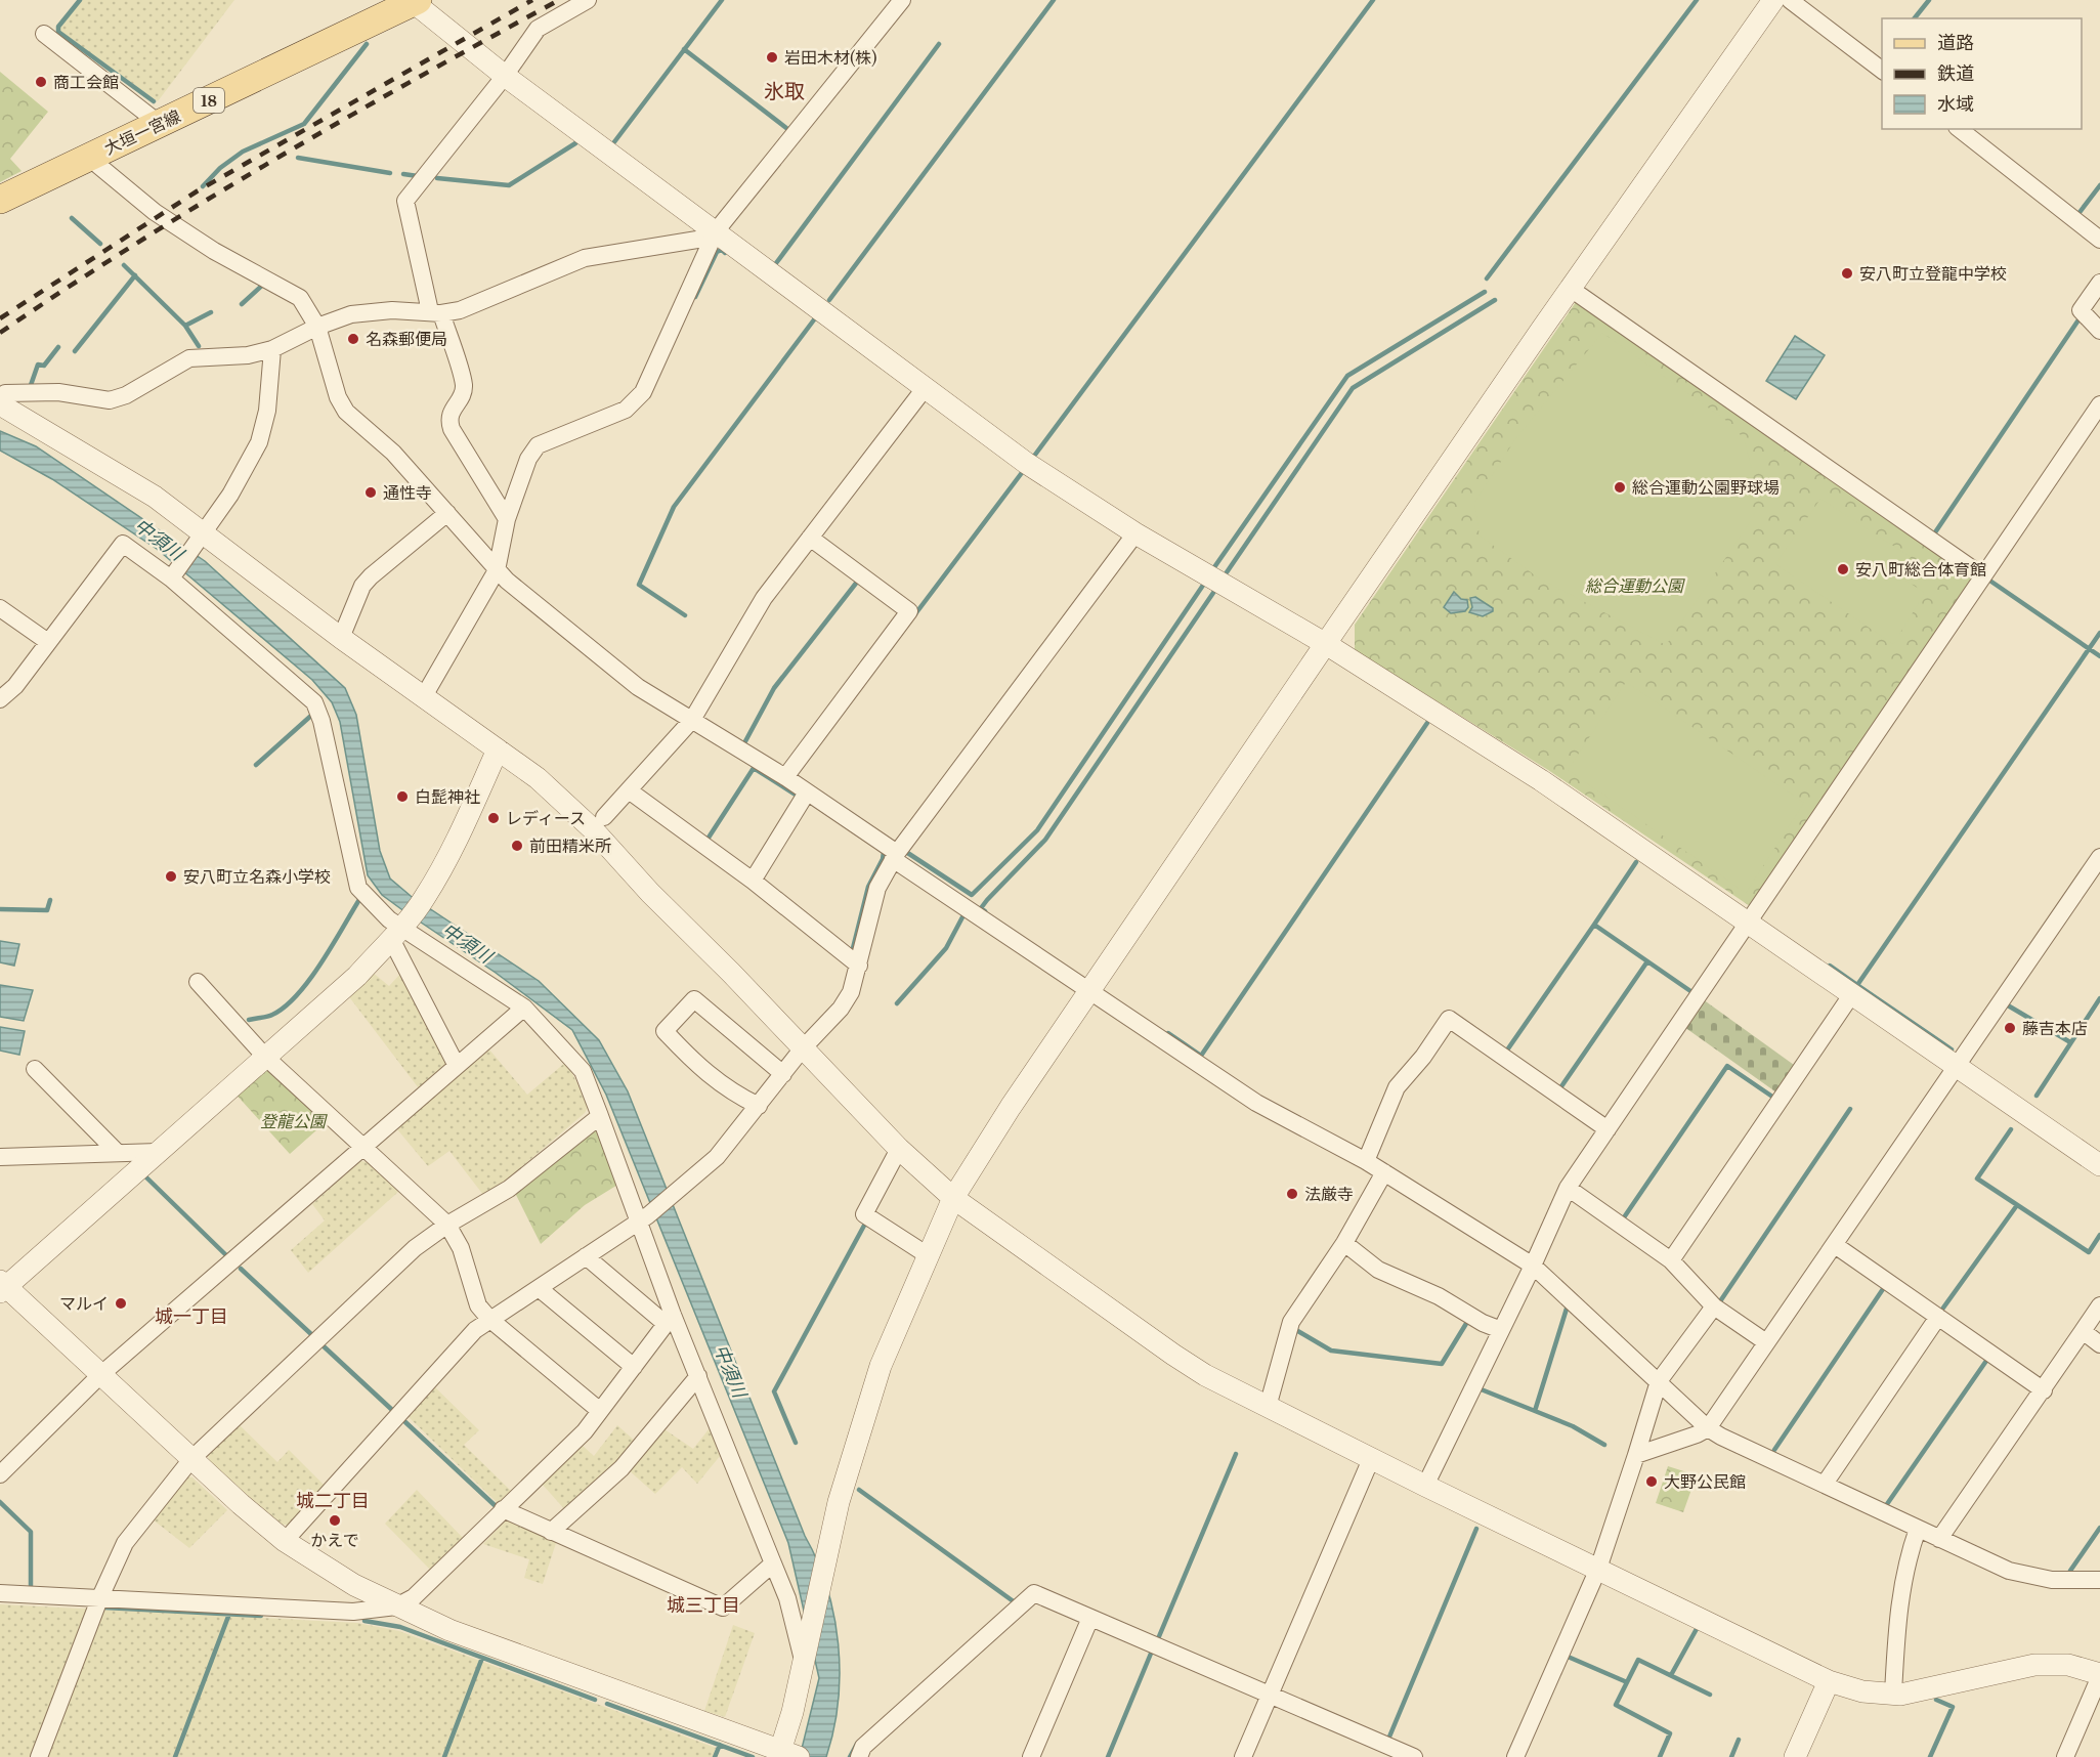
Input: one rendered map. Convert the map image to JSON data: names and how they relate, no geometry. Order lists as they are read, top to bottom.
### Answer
{
  "streets": {
    "main road": ["18", "大垣一宮線"]
  },
  "districts": [
    "氷取",
    "城一丁目",
    "城二丁目",
    "城三丁目"
  ],
  "water": ["中須川"],
  "parks": ["総合運動公園", "登龍公園"],
  "places": [
    "岩田木材(株)",
    "商工会館",
    "安八町立登龍中学校",
    "名森郵便局",
    "総合運動公園野球場",
    "通性寺",
    "安八町総合体育館",
    "白髭神社",
    "レディース",
    "前田精米所",
    "安八町立名森小学校",
    "藤吉本店",
    "法厳寺",
    "マルイ",
    "大野公民館",
    "かえで"
  ],
  "legend": ["道路", "鉄道", "水域"]
}
